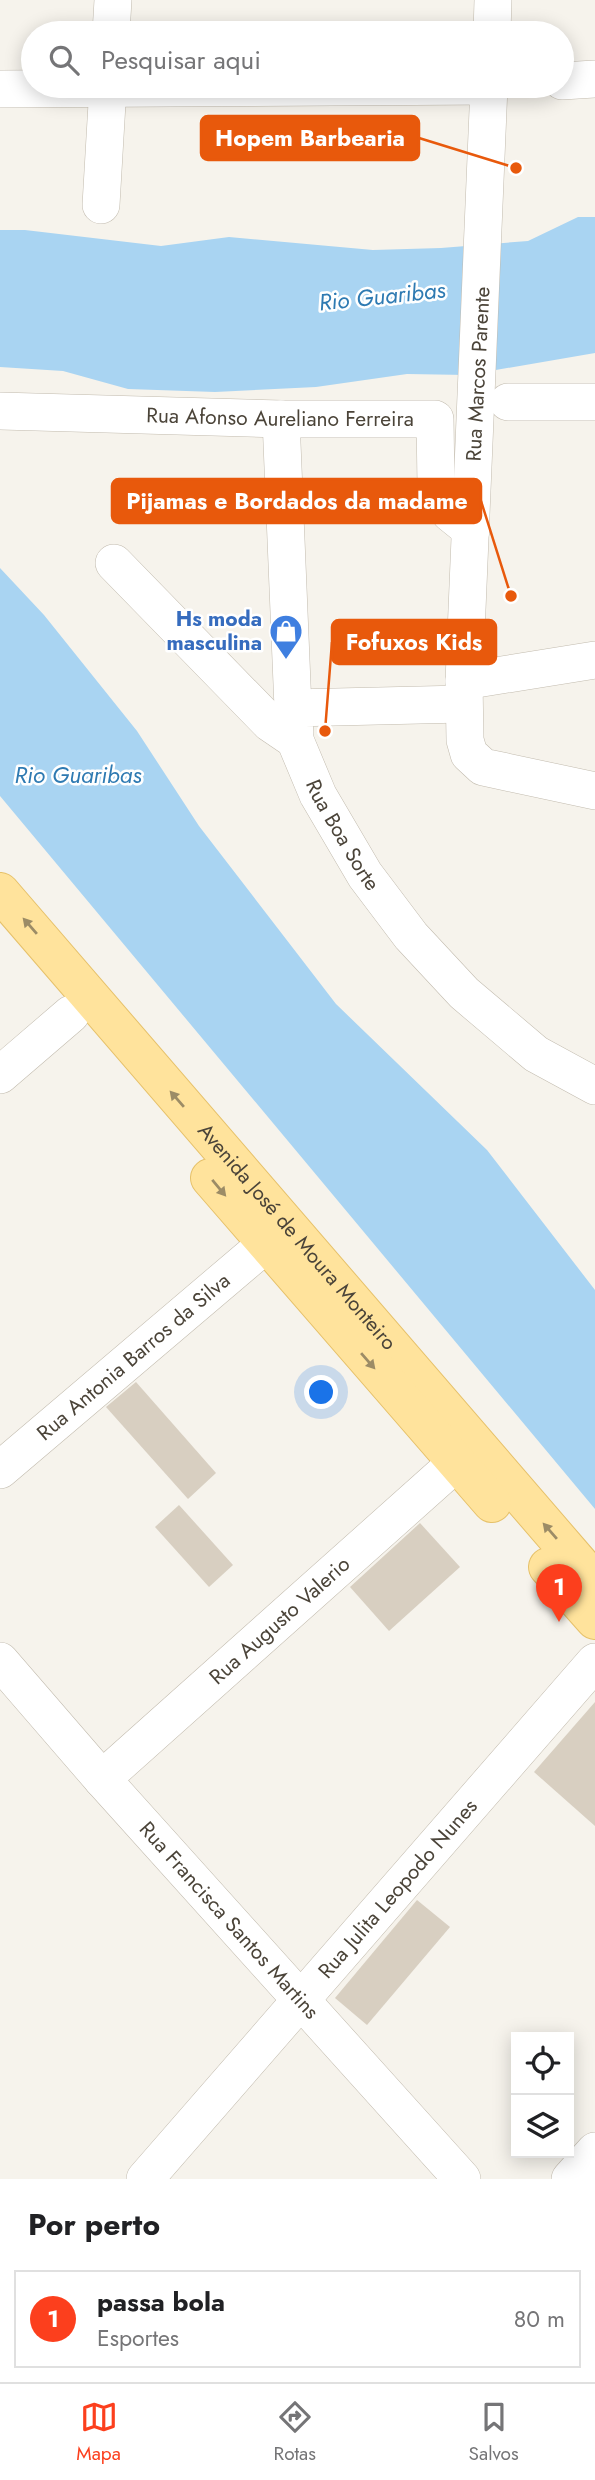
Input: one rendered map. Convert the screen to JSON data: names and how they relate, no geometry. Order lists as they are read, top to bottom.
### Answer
{
  "streets": {
    "main road": ["Avenida José de Moura Monteiro"],
    "street": [
      "Rua Marcos Parente",
      "Rua Afonso Aureliano Ferreira",
      "Rua Boa Sorte",
      "Rua Antonia Barros da Silva",
      "Rua Augusto Valerio",
      "Rua Julita Leopodo Nunes",
      "Rua Francisca Santos Martins"
    ]
  },
  "crossings": [
    ["Rua Marcos Parente", "Rua Afonso Aureliano Ferreira"],
    ["Avenida José de Moura Monteiro", "Rua Antonia Barros da Silva"],
    ["Avenida José de Moura Monteiro", "Rua Augusto Valerio"],
    ["Rua Augusto Valerio", "Rua Francisca Santos Martins"],
    ["Rua Julita Leopodo Nunes", "Rua Francisca Santos Martins"]
  ],
  "water": ["Rio Guaribas"],
  "places": {
    "other": ["Hopem Barbearia", "Pijamas e Bordados da madame", "Fofuxos Kids"],
    "shop": ["Hs moda masculina"]
  },
  "page": {
    "search": "Pesquisar aqui",
    "pins": "1",
    "heading": "Por perto",
    "list": [
      {
        "mark": "1",
        "name": "passa bola",
        "note": "Esportes",
        "value": "80 m"
      }
    ],
    "nav": ["Mapa", "Rotas", "Salvos"]
  }
}
